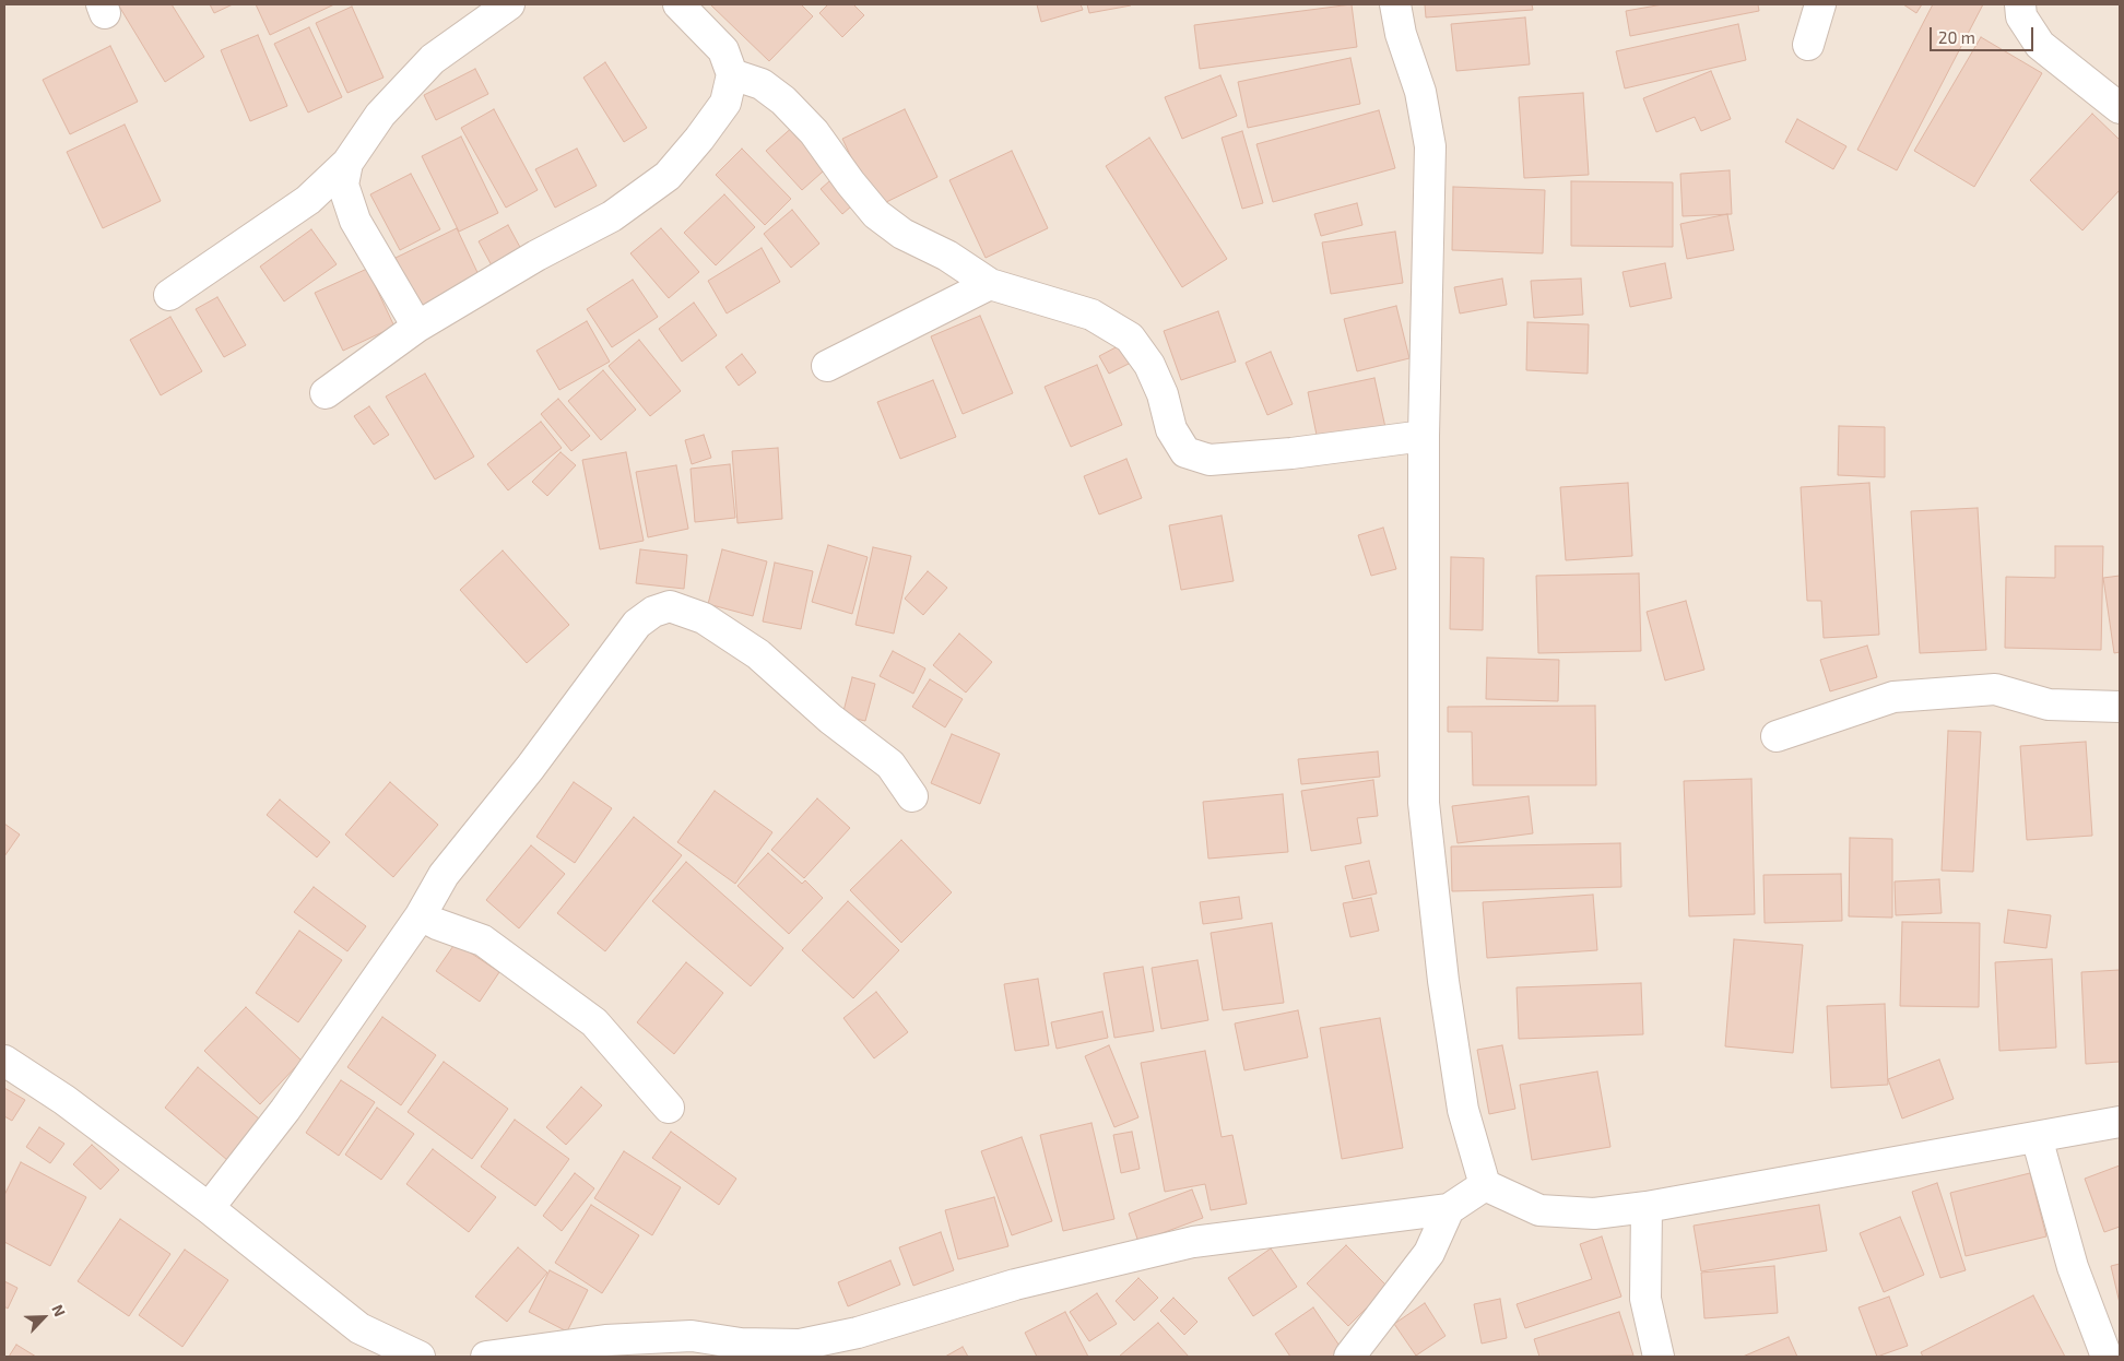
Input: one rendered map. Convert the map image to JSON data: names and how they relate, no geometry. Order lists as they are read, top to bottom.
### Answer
{
  "scale_bar": "20 m",
  "north": "top right"
}
